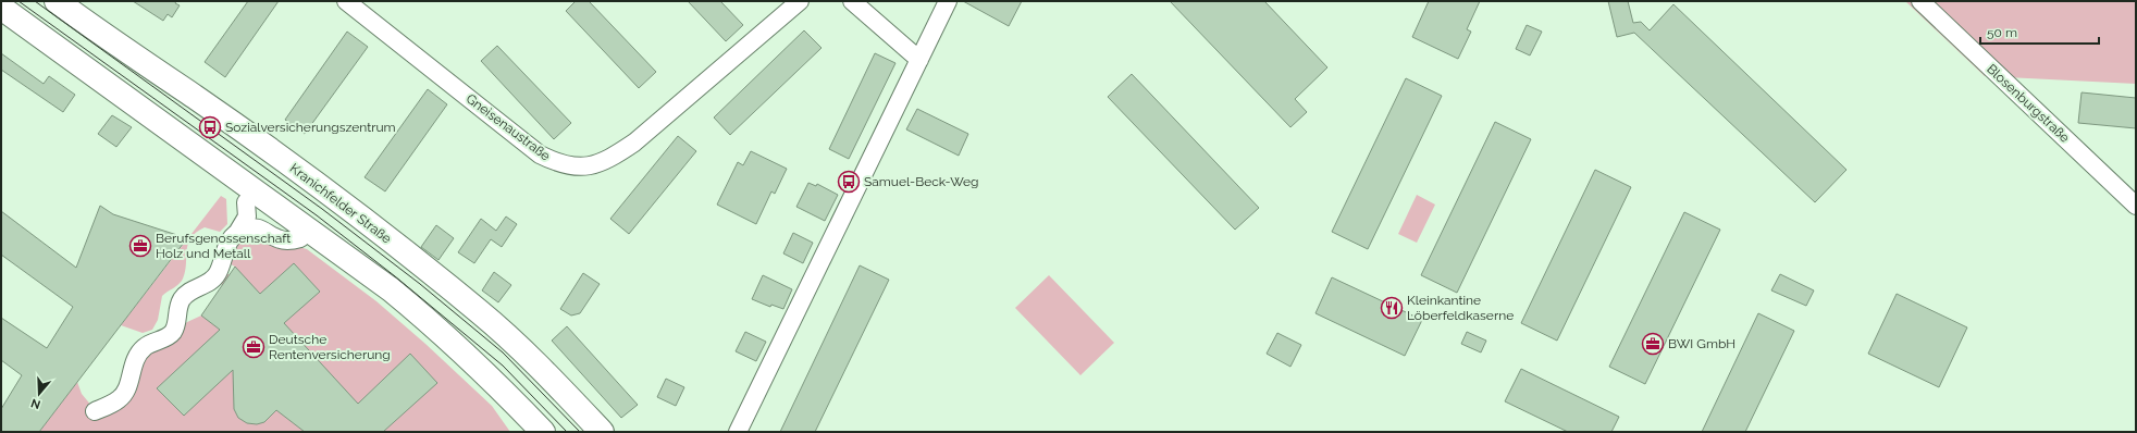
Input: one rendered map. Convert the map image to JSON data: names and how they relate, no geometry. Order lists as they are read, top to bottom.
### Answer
{
  "streets": {
    "main road": ["Kranichfelder Straße"],
    "street": ["Blosenburgstraße", "Gneisenaustraße"]
  },
  "places": {
    "bus stop": ["Sozialversicherungszentrum", "Samuel-Beck-Weg"],
    "office": ["Berufsgenossenschaft Holz und Metall", "BWI GmbH", "Deutsche Rentenversicherung"],
    "restaurant": ["Kleinkantine Löberfeldkaserne"]
  },
  "scale_bar": "50 m",
  "north": "bottom"
}
